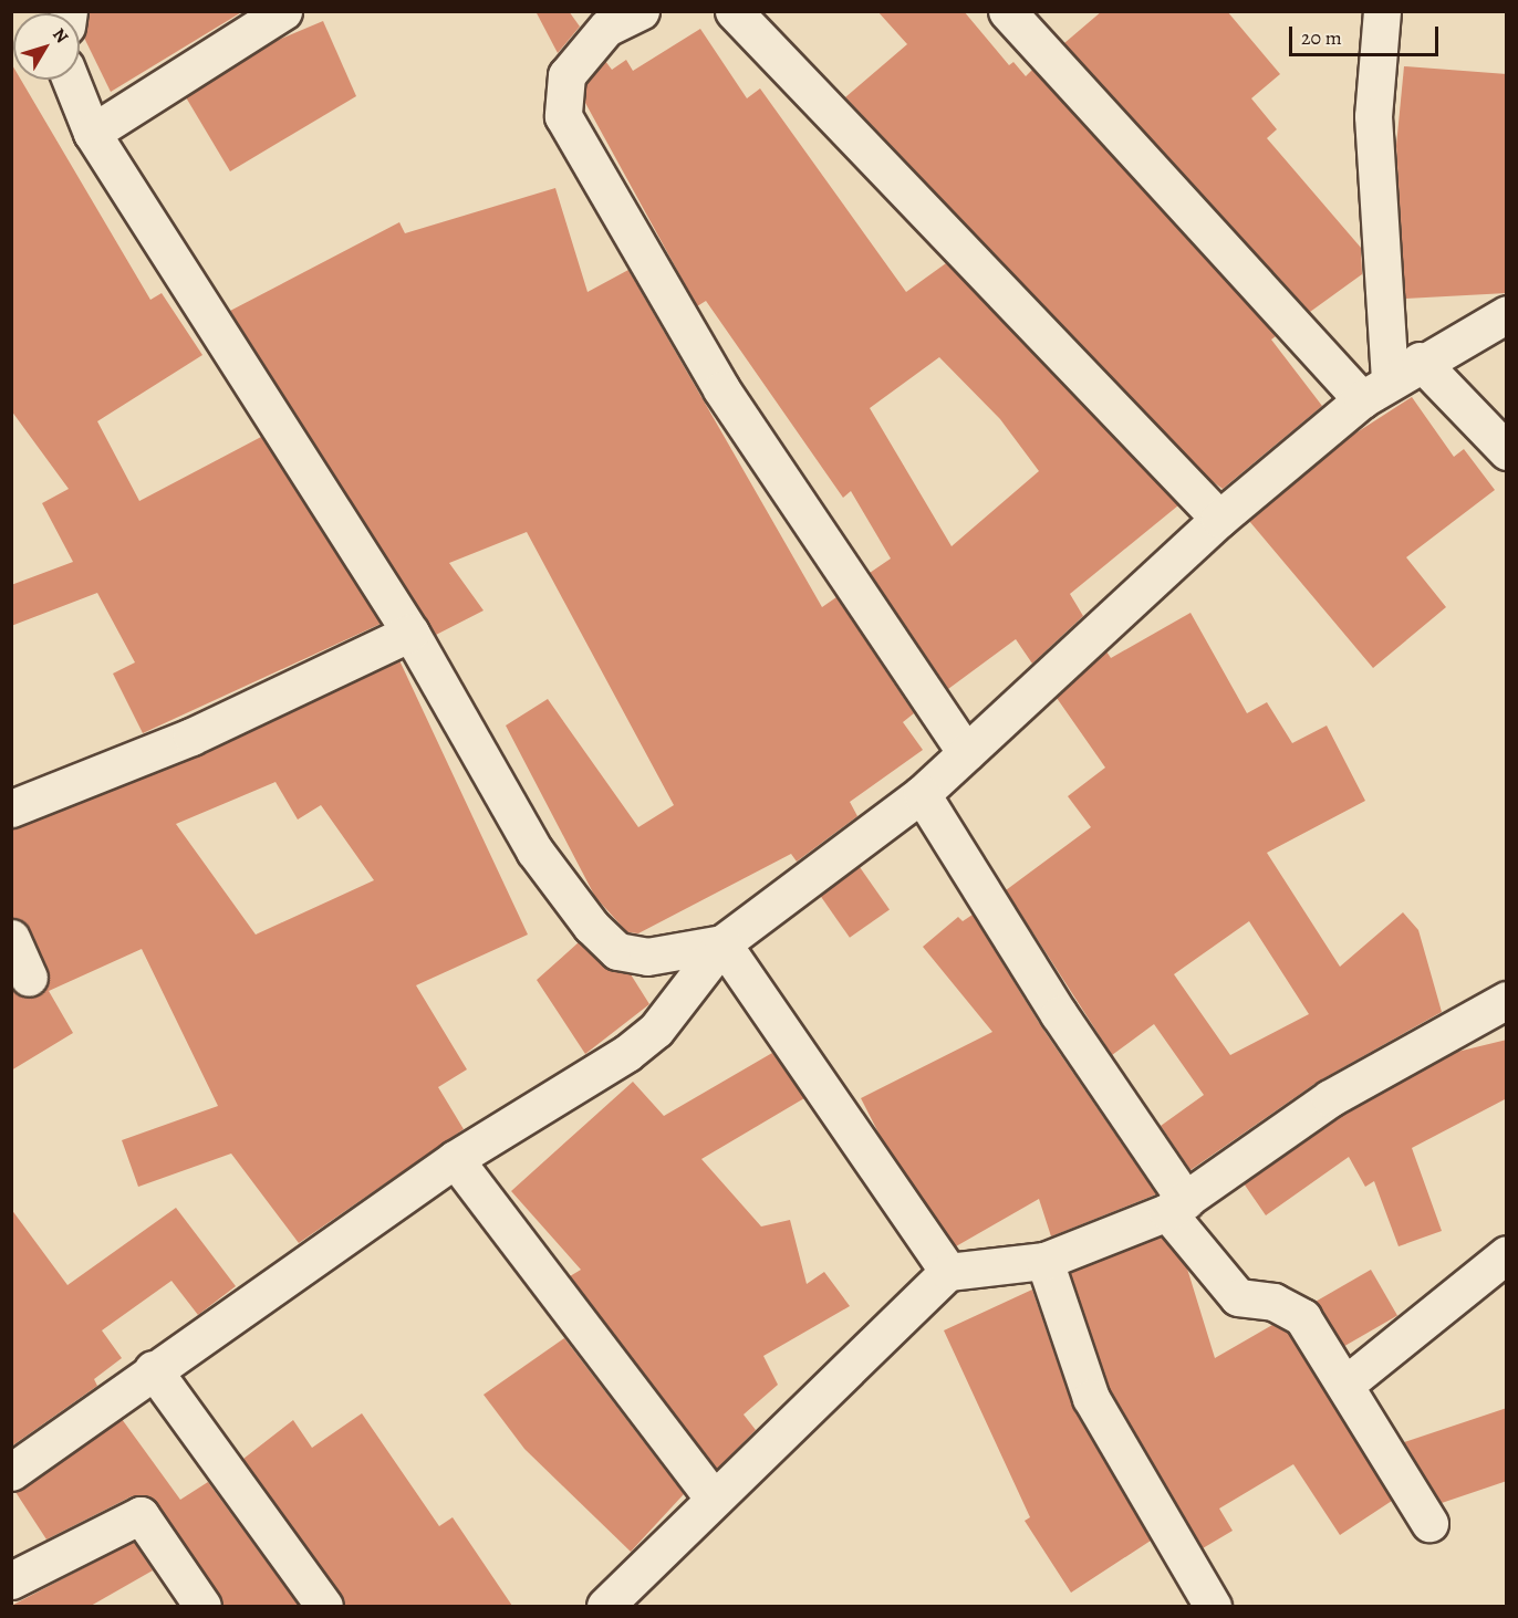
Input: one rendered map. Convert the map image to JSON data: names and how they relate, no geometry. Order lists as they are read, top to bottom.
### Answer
{
  "scale_bar": "20 m",
  "north": "top right"
}
